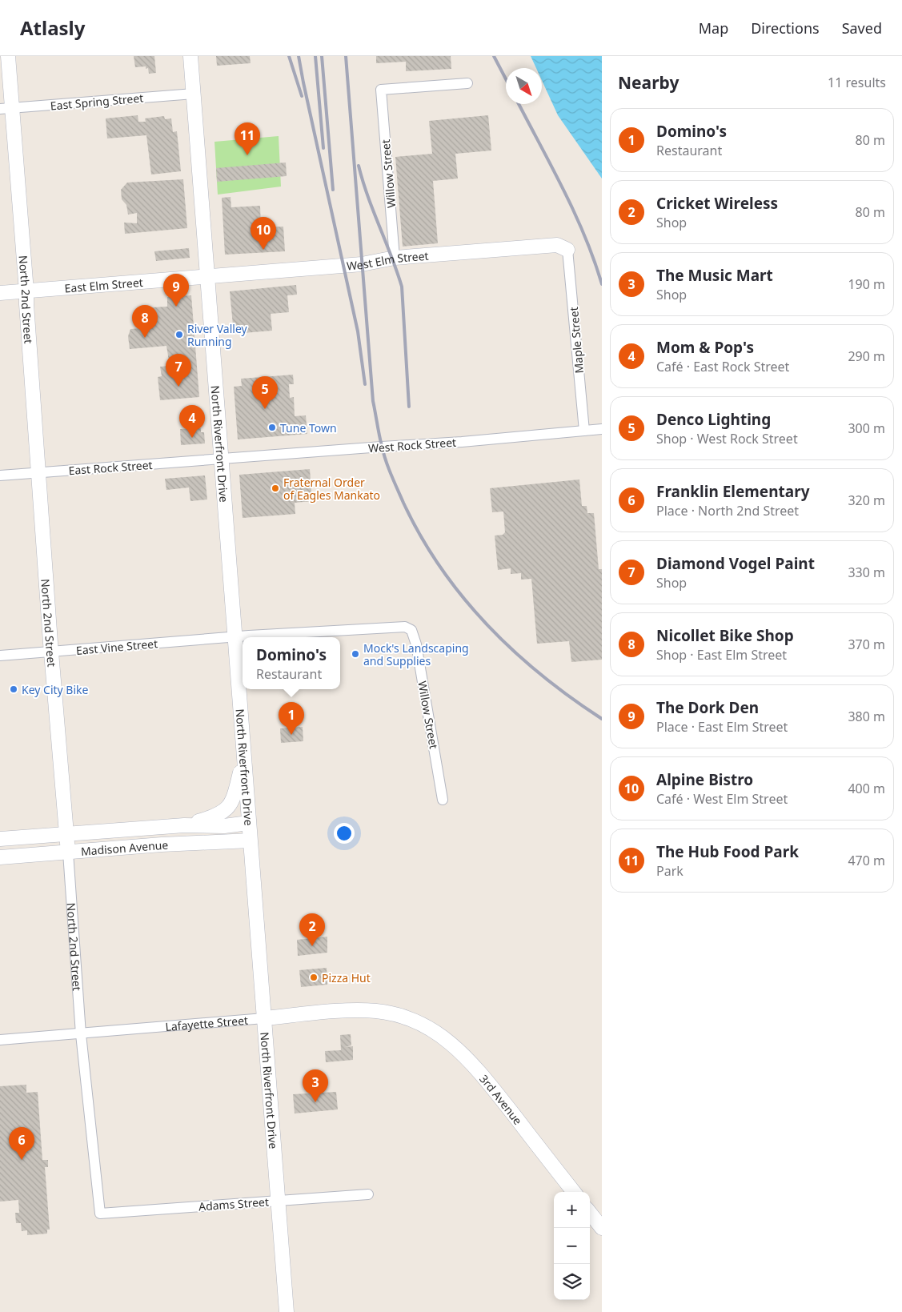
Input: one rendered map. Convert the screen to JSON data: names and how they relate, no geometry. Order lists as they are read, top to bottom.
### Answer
{
  "streets": {
    "main road": [
      "West Elm Street",
      "East Elm Street",
      "North 2nd Street",
      "North Riverfront Drive",
      "Madison Avenue",
      "Lafayette Street",
      "3rd Avenue"
    ],
    "street": [
      "East Spring Street",
      "Willow Street",
      "Maple Street",
      "West Rock Street",
      "East Rock Street",
      "East Vine Street",
      "Adams Street"
    ]
  },
  "crossings": [
    ["East Spring Street", "North 2nd Street"],
    ["East Spring Street", "North Riverfront Drive"],
    ["Willow Street", "West Elm Street"],
    ["Willow Street", "East Vine Street"],
    ["West Elm Street", "East Elm Street"],
    ["West Elm Street", "Maple Street"],
    ["West Elm Street", "North Riverfront Drive"],
    ["East Elm Street", "North 2nd Street"],
    ["East Elm Street", "North Riverfront Drive"],
    ["North 2nd Street", "East Rock Street"],
    ["North 2nd Street", "East Vine Street"],
    ["North 2nd Street", "Madison Avenue"],
    ["North 2nd Street", "Lafayette Street"],
    ["North 2nd Street", "Adams Street"],
    ["Maple Street", "West Rock Street"],
    ["North Riverfront Drive", "West Rock Street"],
    ["North Riverfront Drive", "East Rock Street"],
    ["North Riverfront Drive", "East Vine Street"],
    ["North Riverfront Drive", "Madison Avenue"],
    ["North Riverfront Drive", "Lafayette Street"],
    ["North Riverfront Drive", "Adams Street"],
    ["West Rock Street", "East Rock Street"],
    ["Lafayette Street", "3rd Avenue"]
  ],
  "places": [
    "River Valley Running",
    "Tune Town",
    "Fraternal Order of Eagles Mankato",
    "Mock's Landscaping and Supplies",
    "Key City Bike",
    "Pizza Hut"
  ],
  "north": "bottom right",
  "page": {
    "header": "Atlasly",
    "nav": ["Map", "Directions", "Saved"],
    "heading": ["Nearby", "11 results"],
    "list": [
      {
        "mark": "1",
        "name": "Domino's",
        "note": "Restaurant",
        "value": "80 m"
      },
      {
        "mark": "2",
        "name": "Cricket Wireless",
        "note": "Shop",
        "value": "80 m"
      },
      {
        "mark": "3",
        "name": "The Music Mart",
        "note": "Shop",
        "value": "190 m"
      },
      {
        "mark": "4",
        "name": "Mom & Pop's",
        "note": "Café · East Rock Street",
        "value": "290 m"
      },
      {
        "mark": "5",
        "name": "Denco Lighting",
        "note": "Shop · West Rock Street",
        "value": "300 m"
      },
      {
        "mark": "6",
        "name": "Franklin Elementary",
        "note": "Place · North 2nd Street",
        "value": "320 m"
      },
      {
        "mark": "7",
        "name": "Diamond Vogel Paint",
        "note": "Shop",
        "value": "330 m"
      },
      {
        "mark": "8",
        "name": "Nicollet Bike Shop",
        "note": "Shop · East Elm Street",
        "value": "370 m"
      },
      {
        "mark": "9",
        "name": "The Dork Den",
        "note": "Place · East Elm Street",
        "value": "380 m"
      },
      {
        "mark": "10",
        "name": "Alpine Bistro",
        "note": "Café · West Elm Street",
        "value": "400 m"
      },
      {
        "mark": "11",
        "name": "The Hub Food Park",
        "note": "Park",
        "value": "470 m"
      }
    ],
    "pins": [
      "11",
      "10",
      "9",
      "8",
      "7",
      "5",
      "4",
      "1",
      "2",
      "3",
      "6"
    ],
    "popup": ["Domino's", "Restaurant"],
    "map_buttons": ["+", "−"]
  }
}
